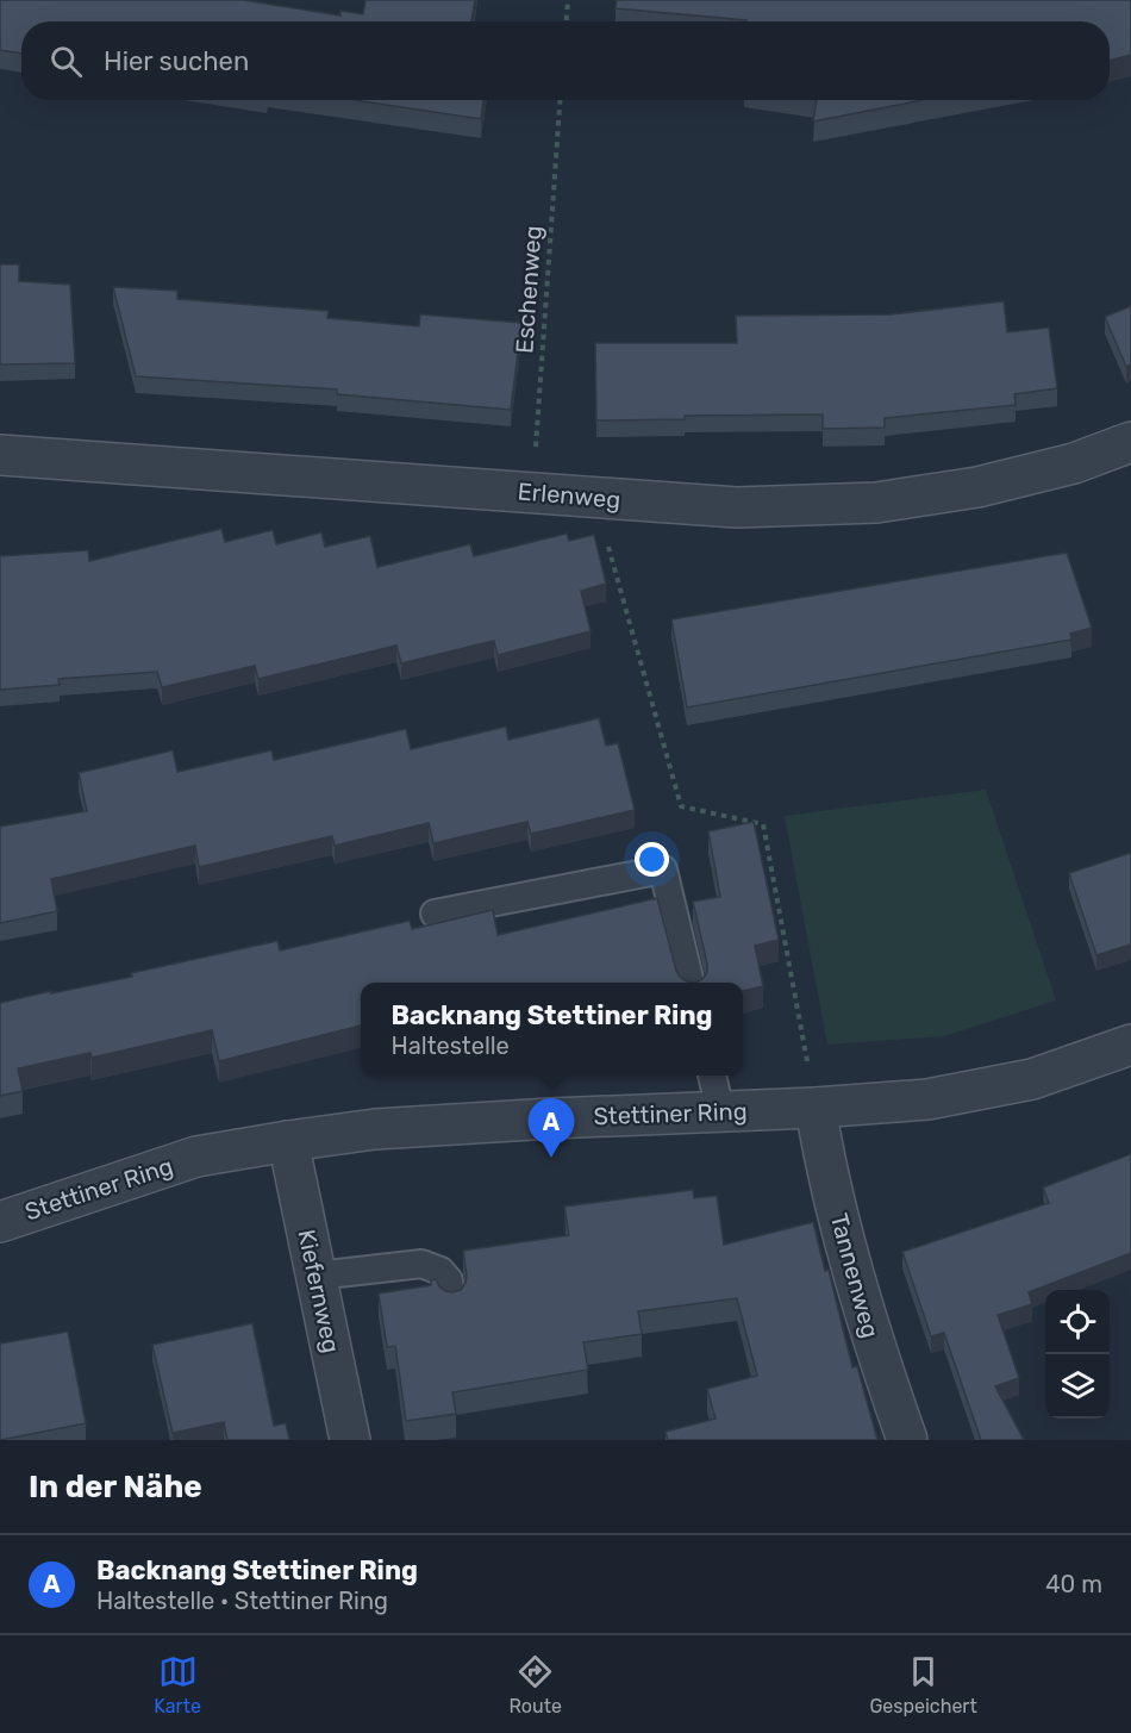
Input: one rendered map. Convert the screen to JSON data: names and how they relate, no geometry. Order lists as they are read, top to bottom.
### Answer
{
  "streets": {
    "street": [
      "Erlenweg",
      "Stettiner Ring",
      "Tannenweg",
      "Kiefernweg"
    ],
    "path": ["Eschenweg"]
  },
  "crossings": [
    ["Eschenweg", "Erlenweg"],
    ["Stettiner Ring", "Tannenweg"],
    ["Stettiner Ring", "Kiefernweg"]
  ],
  "page": {
    "search": "Hier suchen",
    "popup": ["Backnang Stettiner Ring", "Haltestelle"],
    "pins": "A",
    "heading": "In der Nähe",
    "list": [
      {
        "mark": "A",
        "name": "Backnang Stettiner Ring",
        "note": "Haltestelle · Stettiner Ring",
        "value": "40 m"
      }
    ],
    "nav": ["Karte", "Route", "Gespeichert"]
  }
}
